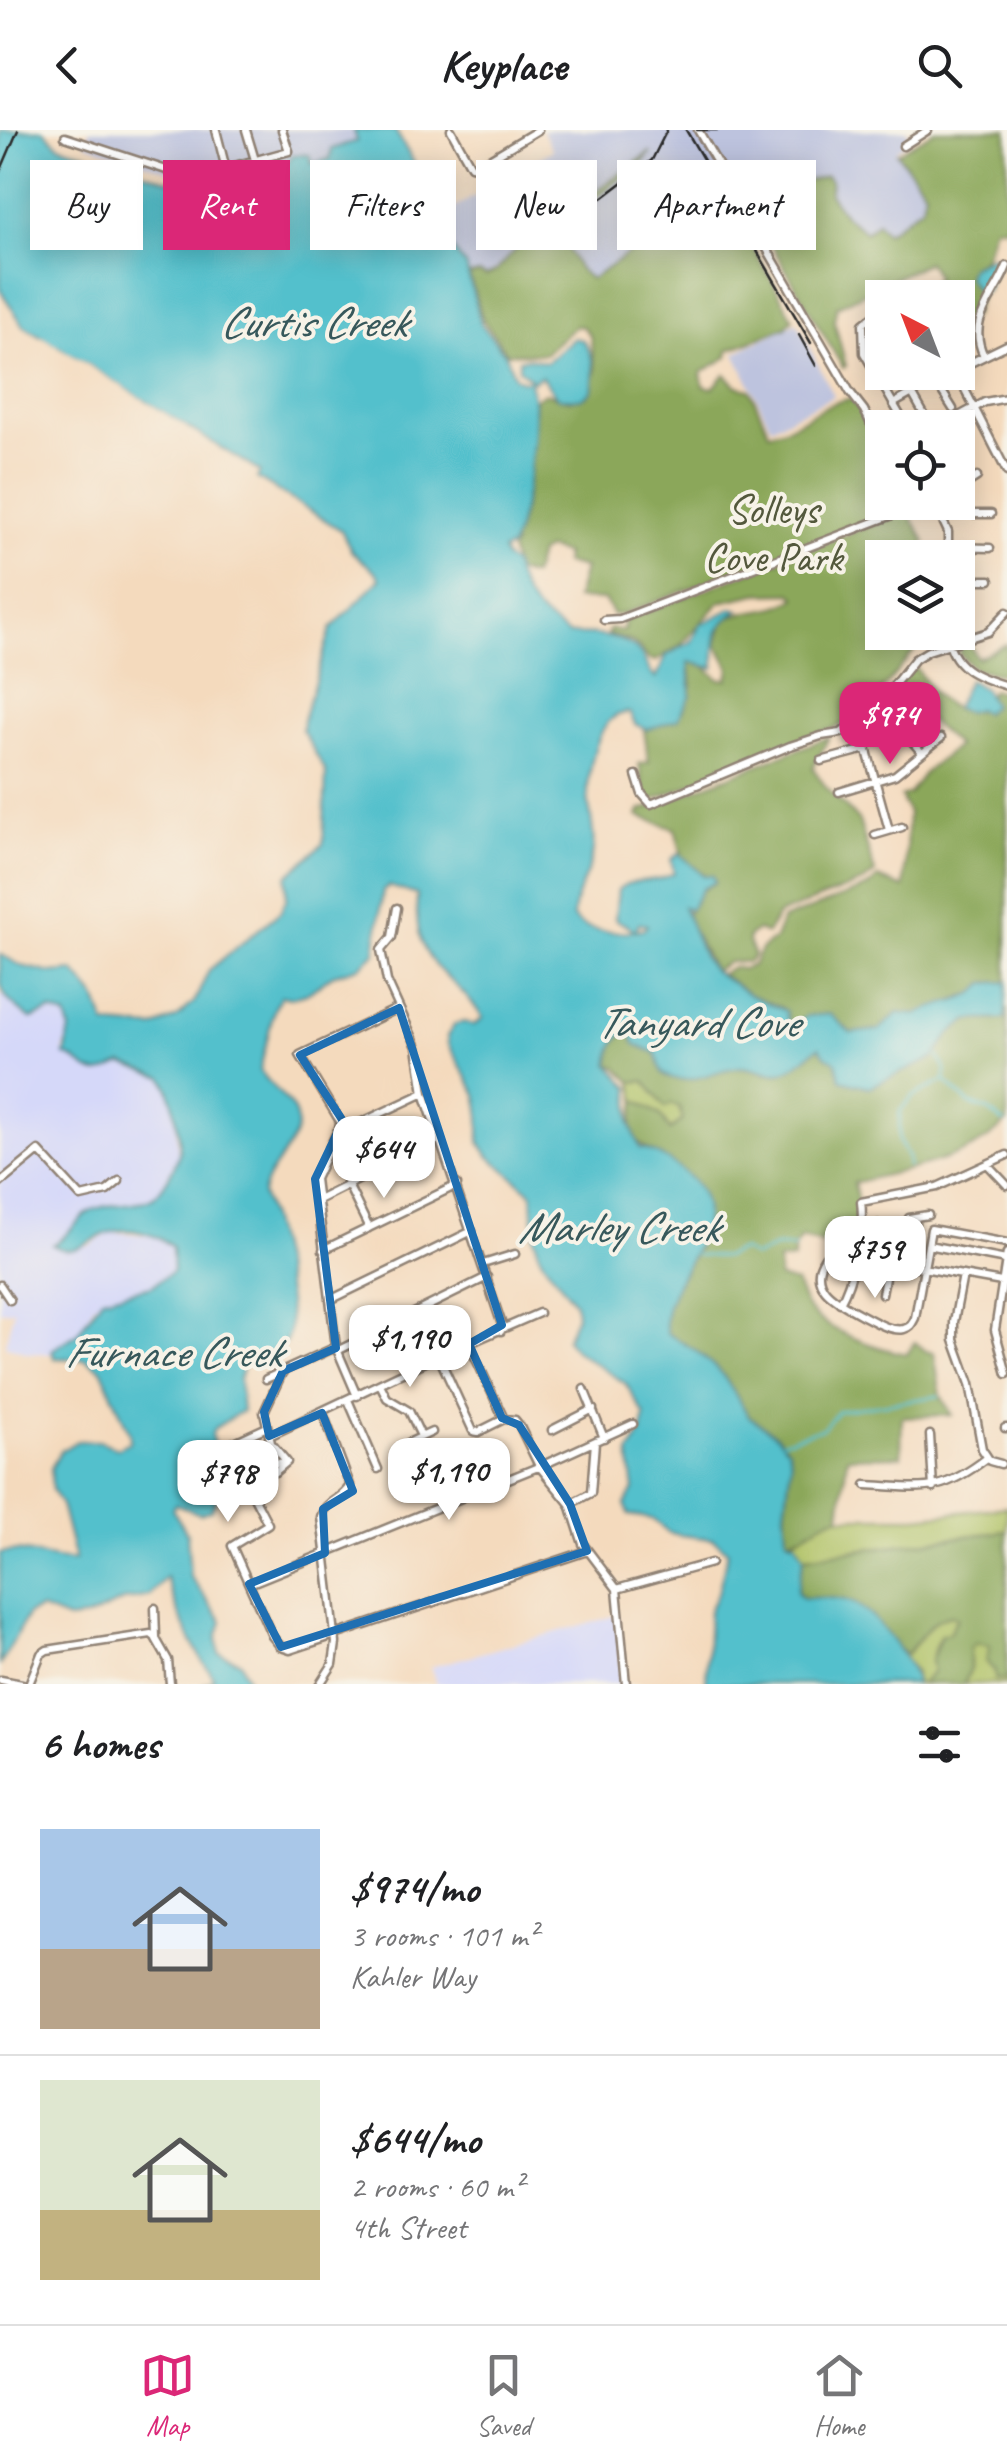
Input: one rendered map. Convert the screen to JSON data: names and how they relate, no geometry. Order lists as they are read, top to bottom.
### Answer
{
  "water": [
    "Curtis Creek",
    "Tanyard Cove",
    "Marley Creek",
    "Furnace Creek"
  ],
  "parks": ["Solleys Cove Park"],
  "north": "top left",
  "page": {
    "header": "Keyplace",
    "chip": [
      "Buy",
      "Rent",
      "Filters",
      "New",
      "Apartment"
    ],
    "price": [
      "$974",
      "$644",
      "$759",
      "$1,190",
      "$1,190",
      "$798"
    ],
    "heading": "6 homes",
    "list": [
      {
        "name": "$974/mo",
        "note": "3 rooms · 101 m² · Kahler Way"
      },
      {
        "name": "$644/mo",
        "note": "2 rooms · 60 m² · 4th Street"
      }
    ],
    "tabs": ["Map", "Saved", "Home"]
  }
}
